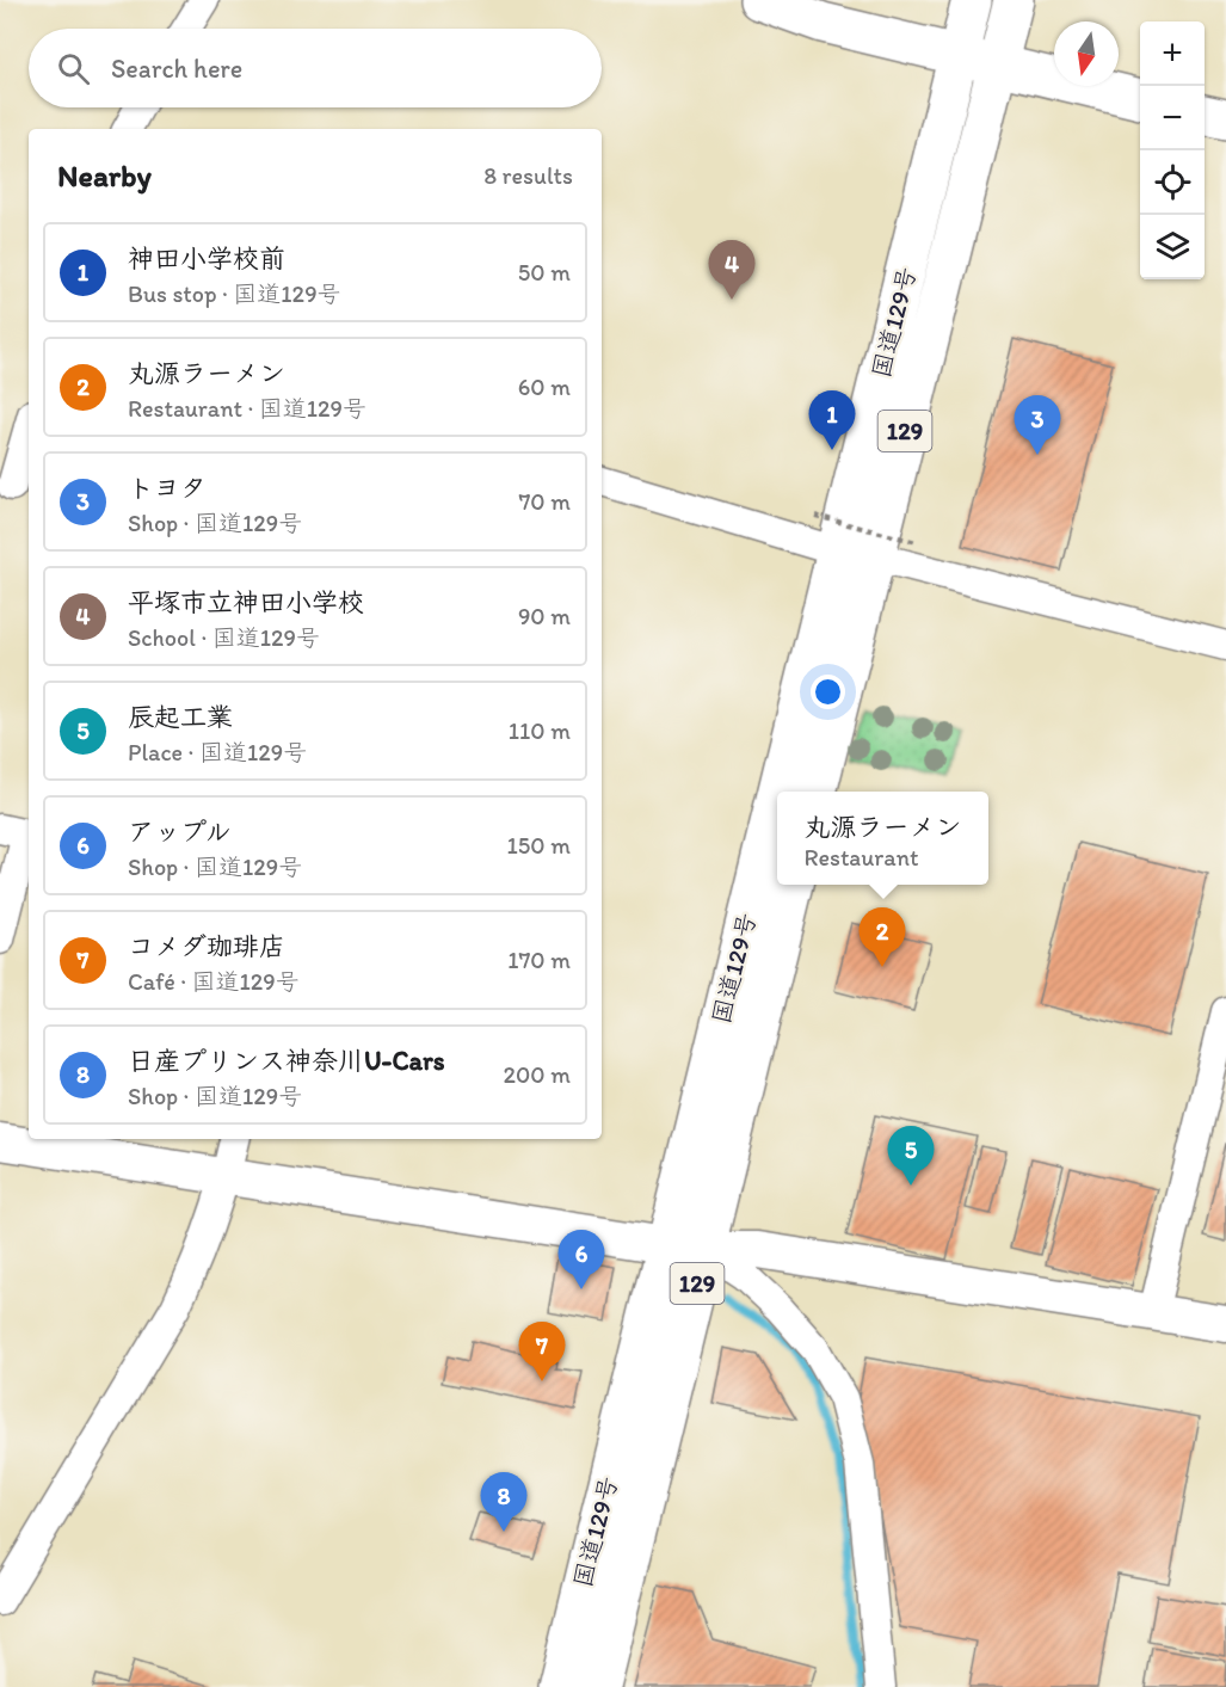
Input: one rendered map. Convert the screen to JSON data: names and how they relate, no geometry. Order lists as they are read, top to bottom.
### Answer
{
  "streets": {
    "main road": ["国道129号", "129"]
  },
  "north": "bottom",
  "page": {
    "map_buttons": ["+", "−"],
    "search": "Search here",
    "heading": ["Nearby", "8 results"],
    "list": [
      {
        "mark": "1",
        "name": "神田小学校前",
        "note": "Bus stop · 国道129号",
        "value": "50 m"
      },
      {
        "mark": "2",
        "name": "丸源ラーメン",
        "note": "Restaurant · 国道129号",
        "value": "60 m"
      },
      {
        "mark": "3",
        "name": "トヨタ",
        "note": "Shop · 国道129号",
        "value": "70 m"
      },
      {
        "mark": "4",
        "name": "平塚市立神田小学校",
        "note": "School · 国道129号",
        "value": "90 m"
      },
      {
        "mark": "5",
        "name": "辰起工業",
        "note": "Place · 国道129号",
        "value": "110 m"
      },
      {
        "mark": "6",
        "name": "アップル",
        "note": "Shop · 国道129号",
        "value": "150 m"
      },
      {
        "mark": "7",
        "name": "コメダ珈琲店",
        "note": "Café · 国道129号",
        "value": "170 m"
      },
      {
        "mark": "8",
        "name": "日産プリンス神奈川U-Cars",
        "note": "Shop · 国道129号",
        "value": "200 m"
      }
    ],
    "pins": [
      "4",
      "1",
      "3",
      "2",
      "5",
      "6",
      "7",
      "8"
    ],
    "popup": ["丸源ラーメン", "Restaurant"]
  }
}
